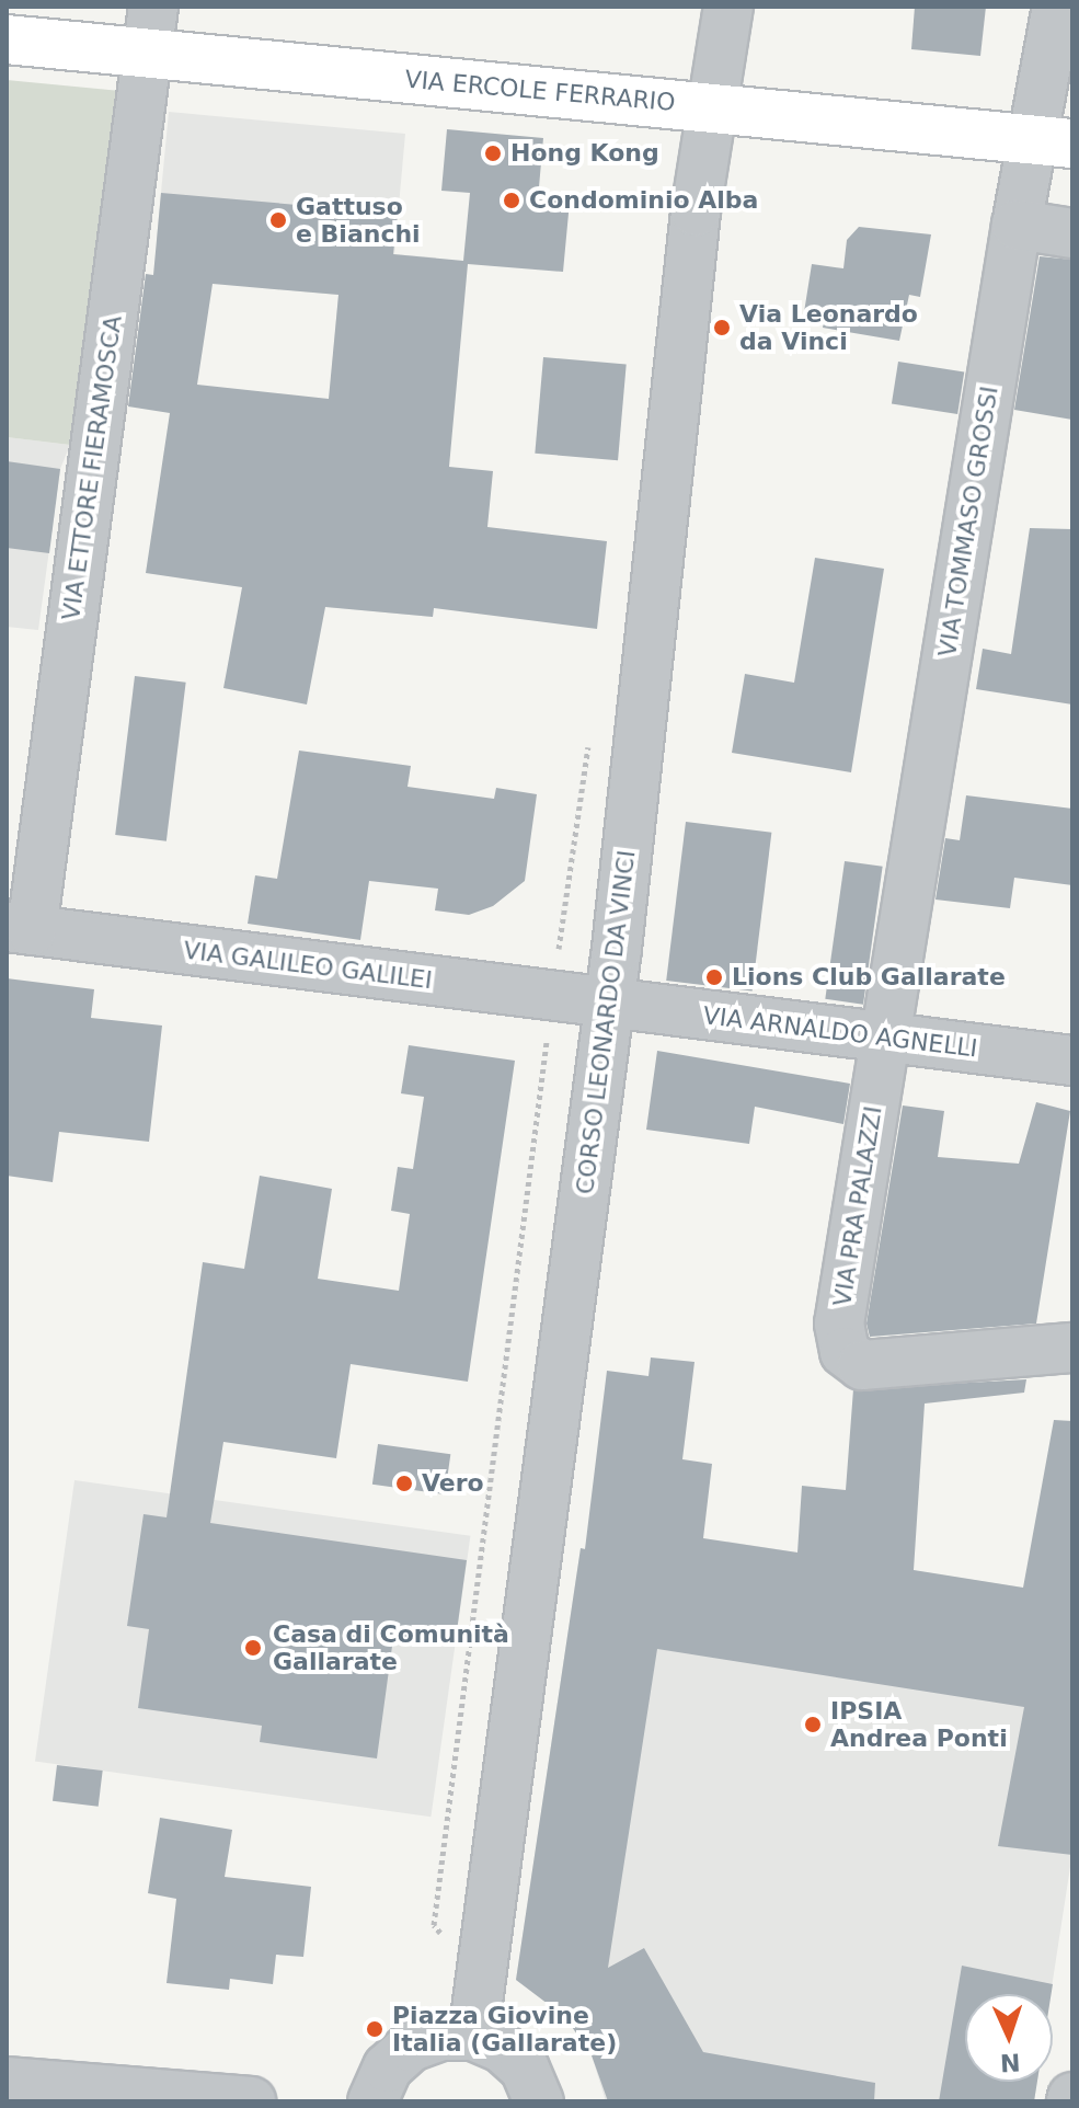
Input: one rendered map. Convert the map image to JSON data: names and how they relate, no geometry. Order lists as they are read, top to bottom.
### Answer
{
  "streets": {
    "main road": ["VIA ERCOLE FERRARIO"],
    "street": [
      "VIA ETTORE FIERAMOSCA",
      "VIA TOMMASO GROSSI",
      "VIA GALILEO GALILEI",
      "CORSO LEONARDO DA VINCI",
      "VIA ARNALDO AGNELLI",
      "VIA PRA PALAZZI"
    ]
  },
  "crossings": [
    ["VIA ERCOLE FERRARIO", "VIA ETTORE FIERAMOSCA"],
    ["VIA ERCOLE FERRARIO", "VIA TOMMASO GROSSI"],
    ["VIA ERCOLE FERRARIO", "CORSO LEONARDO DA VINCI"],
    ["VIA ETTORE FIERAMOSCA", "VIA GALILEO GALILEI"],
    ["VIA TOMMASO GROSSI", "VIA ARNALDO AGNELLI"],
    ["VIA TOMMASO GROSSI", "VIA PRA PALAZZI"],
    ["VIA GALILEO GALILEI", "CORSO LEONARDO DA VINCI"],
    ["VIA GALILEO GALILEI", "VIA ARNALDO AGNELLI"],
    ["CORSO LEONARDO DA VINCI", "VIA ARNALDO AGNELLI"],
    ["VIA ARNALDO AGNELLI", "VIA PRA PALAZZI"]
  ],
  "places": [
    "Hong Kong",
    "Condominio Alba",
    "Gattuso e Bianchi",
    "Via Leonardo da Vinci",
    "Lions Club Gallarate",
    "Vero",
    "Casa di Comunità Gallarate",
    "IPSIA Andrea Ponti",
    "Piazza Giovine Italia (Gallarate)"
  ],
  "north": "bottom"
}
